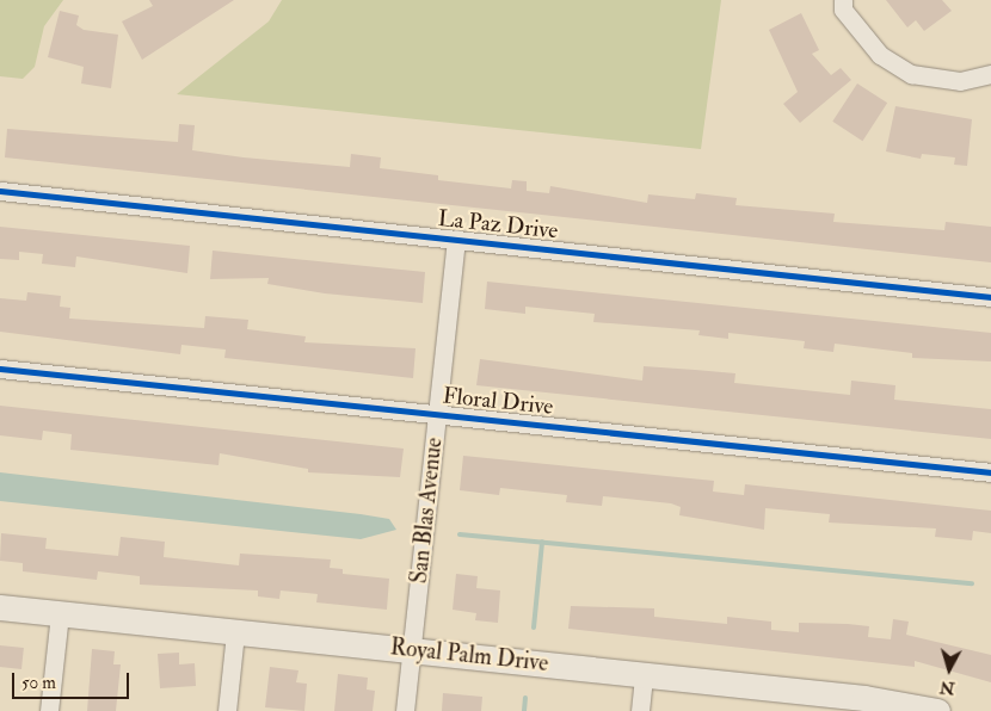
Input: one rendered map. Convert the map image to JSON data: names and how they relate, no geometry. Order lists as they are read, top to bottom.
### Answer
{
  "streets": {
    "street": [
      "La Paz Drive",
      "Floral Drive",
      "San Blas Avenue",
      "Royal Palm Drive"
    ]
  },
  "crossings": [
    ["La Paz Drive", "San Blas Avenue"],
    ["Floral Drive", "San Blas Avenue"],
    ["San Blas Avenue", "Royal Palm Drive"]
  ],
  "scale_bar": "50 m",
  "north": "bottom"
}
